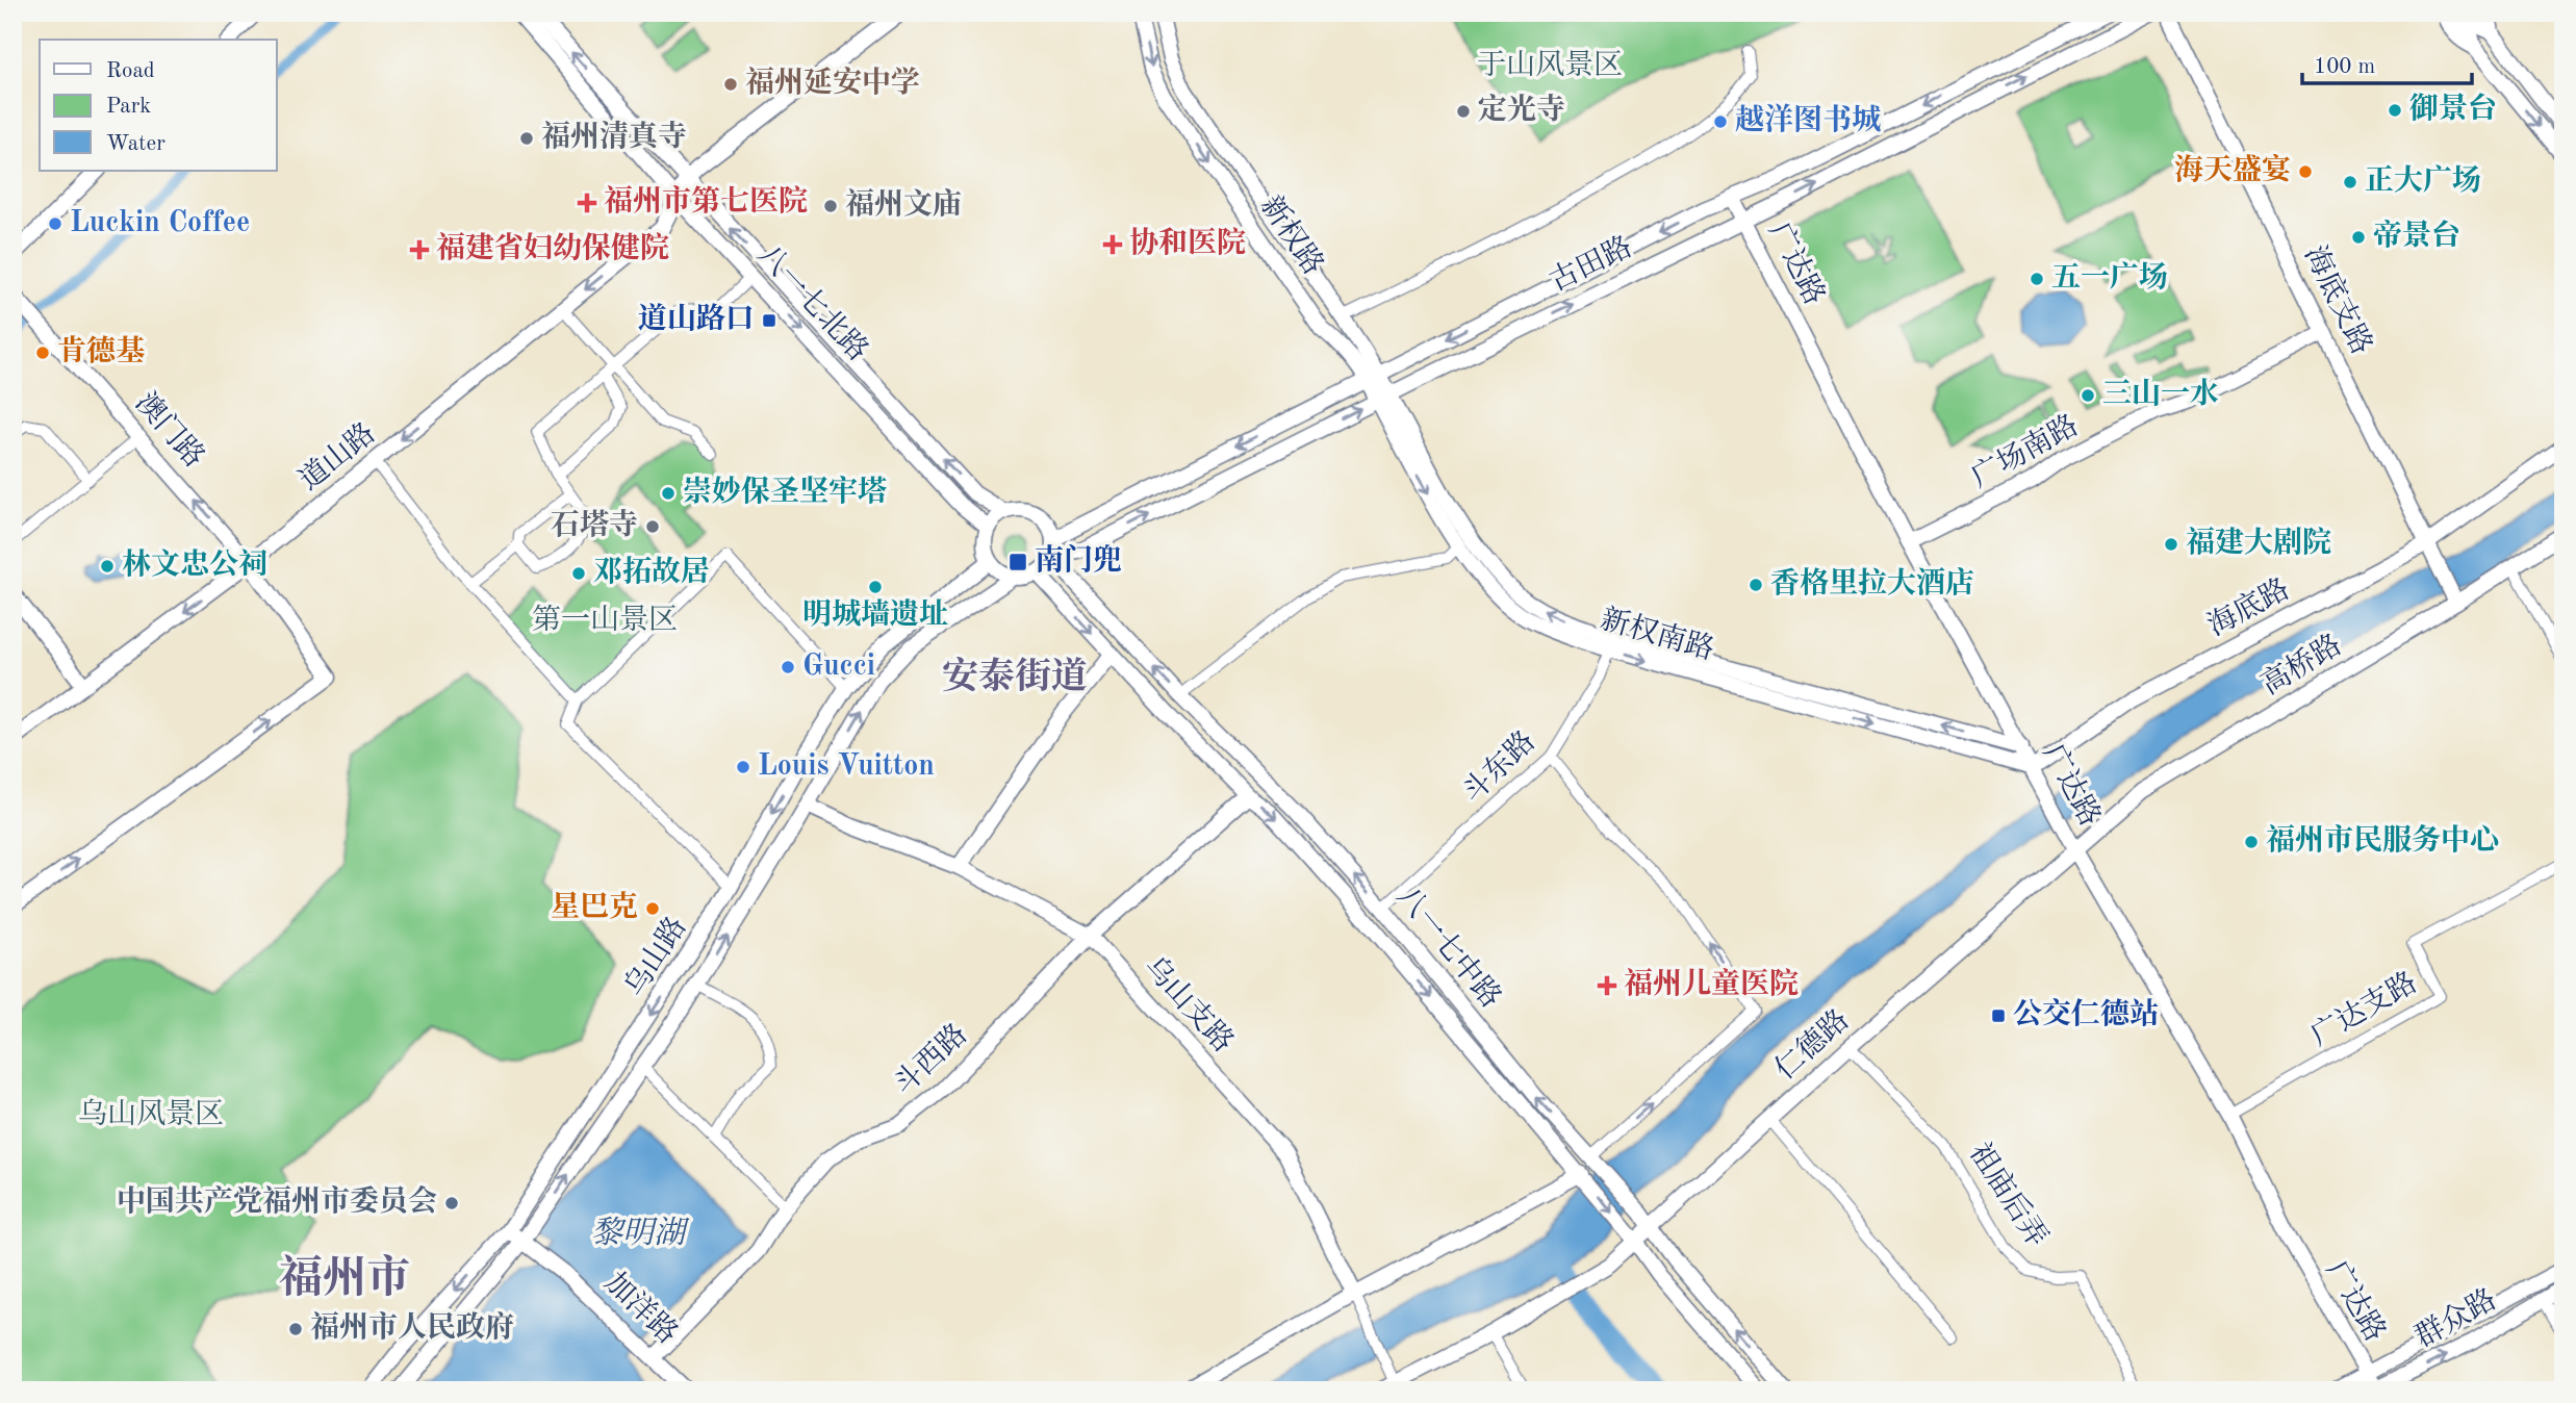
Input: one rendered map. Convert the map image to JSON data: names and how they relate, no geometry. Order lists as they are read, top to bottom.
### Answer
{
  "streets": {
    "street": [
      "新权路",
      "广达路",
      "古田路",
      "海底支路",
      "八一七北路",
      "澳门路",
      "广场南路",
      "道山路",
      "海底路",
      "新权南路",
      "高桥路",
      "斗东路",
      "八一七中路",
      "乌山路",
      "乌山支路",
      "广达支路",
      "仁德路",
      "斗西路",
      "祖庙后弄",
      "加洋路",
      "群众路"
    ]
  },
  "crossings": [
    ["新权路", "古田路"],
    ["新权路", "新权南路"],
    ["广达路", "古田路"],
    ["广达路", "广场南路"],
    ["广达路", "海底路"],
    ["广达路", "新权南路"],
    ["广达路", "高桥路"],
    ["广达路", "广达支路"],
    ["广达路", "仁德路"],
    ["广达路", "群众路"],
    ["古田路", "八一七北路"],
    ["古田路", "新权南路"],
    ["古田路", "八一七中路"],
    ["古田路", "乌山路"],
    ["海底支路", "广场南路"],
    ["海底支路", "海底路"],
    ["海底支路", "高桥路"],
    ["八一七北路", "道山路"],
    ["八一七北路", "八一七中路"],
    ["八一七北路", "乌山路"],
    ["澳门路", "道山路"],
    ["海底路", "新权南路"],
    ["新权南路", "斗东路"],
    ["高桥路", "仁德路"],
    ["斗东路", "八一七中路"],
    ["八一七中路", "乌山路"],
    ["八一七中路", "仁德路"],
    ["八一七中路", "斗西路"],
    ["乌山路", "乌山支路"],
    ["乌山路", "加洋路"],
    ["乌山支路", "斗西路"],
    ["仁德路", "祖庙后弄"],
    ["斗西路", "加洋路"]
  ],
  "districts": ["安泰街道", "福州市"],
  "water": ["黎明湖"],
  "parks": ["于山风景区", "第一山景区", "乌山风景区"],
  "places": {
    "other": [
      "福州延安中学",
      "御景台",
      "定光寺",
      "越洋图书城",
      "福州清真寺",
      "海天盛宴",
      "正大广场",
      "福州文庙",
      "Luckin Coffee",
      "帝景台",
      "五一广场",
      "肯德基",
      "三山一水",
      "崇妙保圣坚牢塔",
      "石塔寺",
      "福建大剧院",
      "林文忠公祠",
      "邓拓故居",
      "香格里拉大酒店",
      "明城墙遗址",
      "Gucci",
      "Louis Vuitton",
      "福州市民服务中心",
      "星巴克",
      "中国共产党福州市委员会",
      "福州市人民政府"
    ],
    "health": [
      "福州市第七医院",
      "协和医院",
      "福建省妇幼保健院",
      "福州儿童医院"
    ],
    "transit": ["道山路口", "南门兜", "公交仁德站"]
  },
  "legend": ["Road", "Park", "Water"],
  "scale_bar": "100 m"
}
